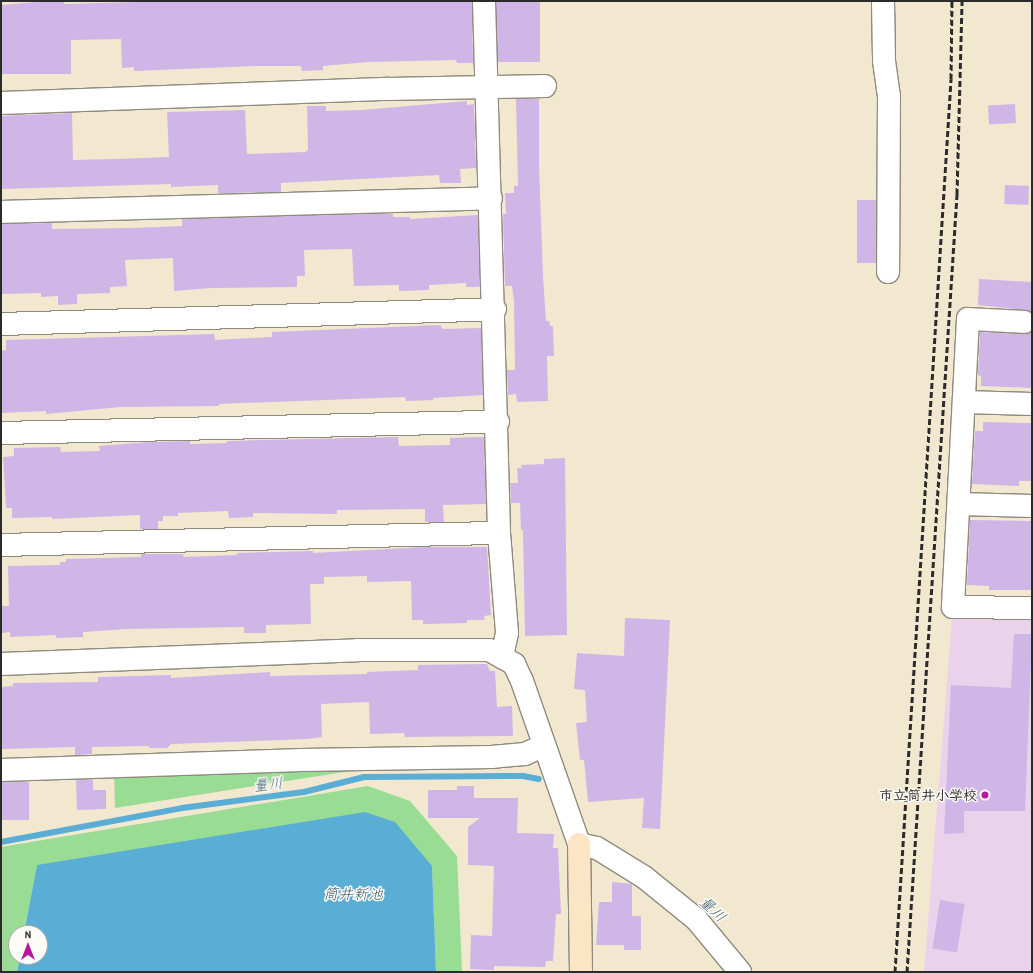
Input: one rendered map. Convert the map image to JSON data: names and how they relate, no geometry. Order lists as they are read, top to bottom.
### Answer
{
  "water": ["量川", "筒井新池"],
  "places": ["市立筒井小学校"],
  "north": "top"
}
